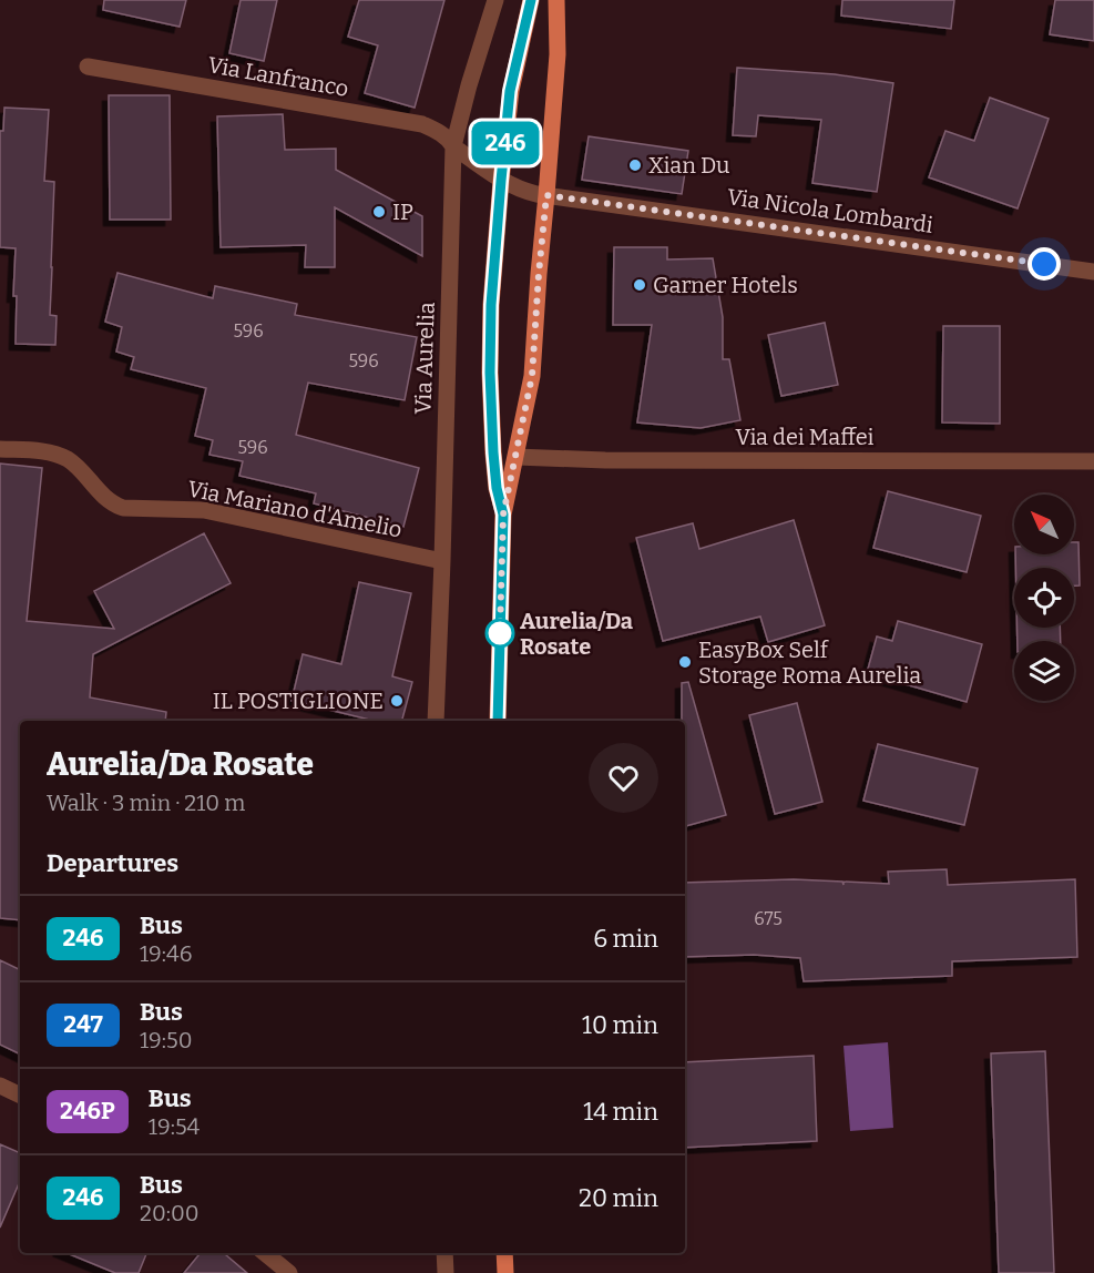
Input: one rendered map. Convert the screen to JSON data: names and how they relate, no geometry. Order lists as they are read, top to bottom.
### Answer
{
  "streets": {
    "street": [
      "Via Lanfranco",
      "Via Nicola Lombardi",
      "Via Aurelia",
      "Via dei Maffei",
      "Via Mariano d'Amelio"
    ]
  },
  "crossings": [
    ["Via Lanfranco", "Via Nicola Lombardi"],
    ["Via Lanfranco", "Via Aurelia"],
    ["Via Nicola Lombardi", "Via Aurelia"],
    ["Via Aurelia", "Via Mariano d'Amelio"]
  ],
  "places": [
    "Xian Du",
    "IP",
    "Garner Hotels",
    "Aurelia/Da Rosate",
    "EasyBox Self Storage Roma Aurelia",
    "IL POSTIGLIONE"
  ],
  "lines": ["bus line 246"],
  "house_numbers": [
    "596",
    "596",
    "596",
    "675"
  ],
  "north": "top left",
  "page": {
    "on_map": "246",
    "heading": [
      ["Aurelia/Da Rosate", "Walk · 3 min · 210 m"],
      "Departures"
    ],
    "list": [
      {
        "mark": "246",
        "name": "Bus",
        "note": "19:46",
        "value": "6 min"
      },
      {
        "mark": "247",
        "name": "Bus",
        "note": "19:50",
        "value": "10 min"
      },
      {
        "mark": "246P",
        "name": "Bus",
        "note": "19:54",
        "value": "14 min"
      },
      {
        "mark": "246",
        "name": "Bus",
        "note": "20:00",
        "value": "20 min"
      }
    ]
  }
}
